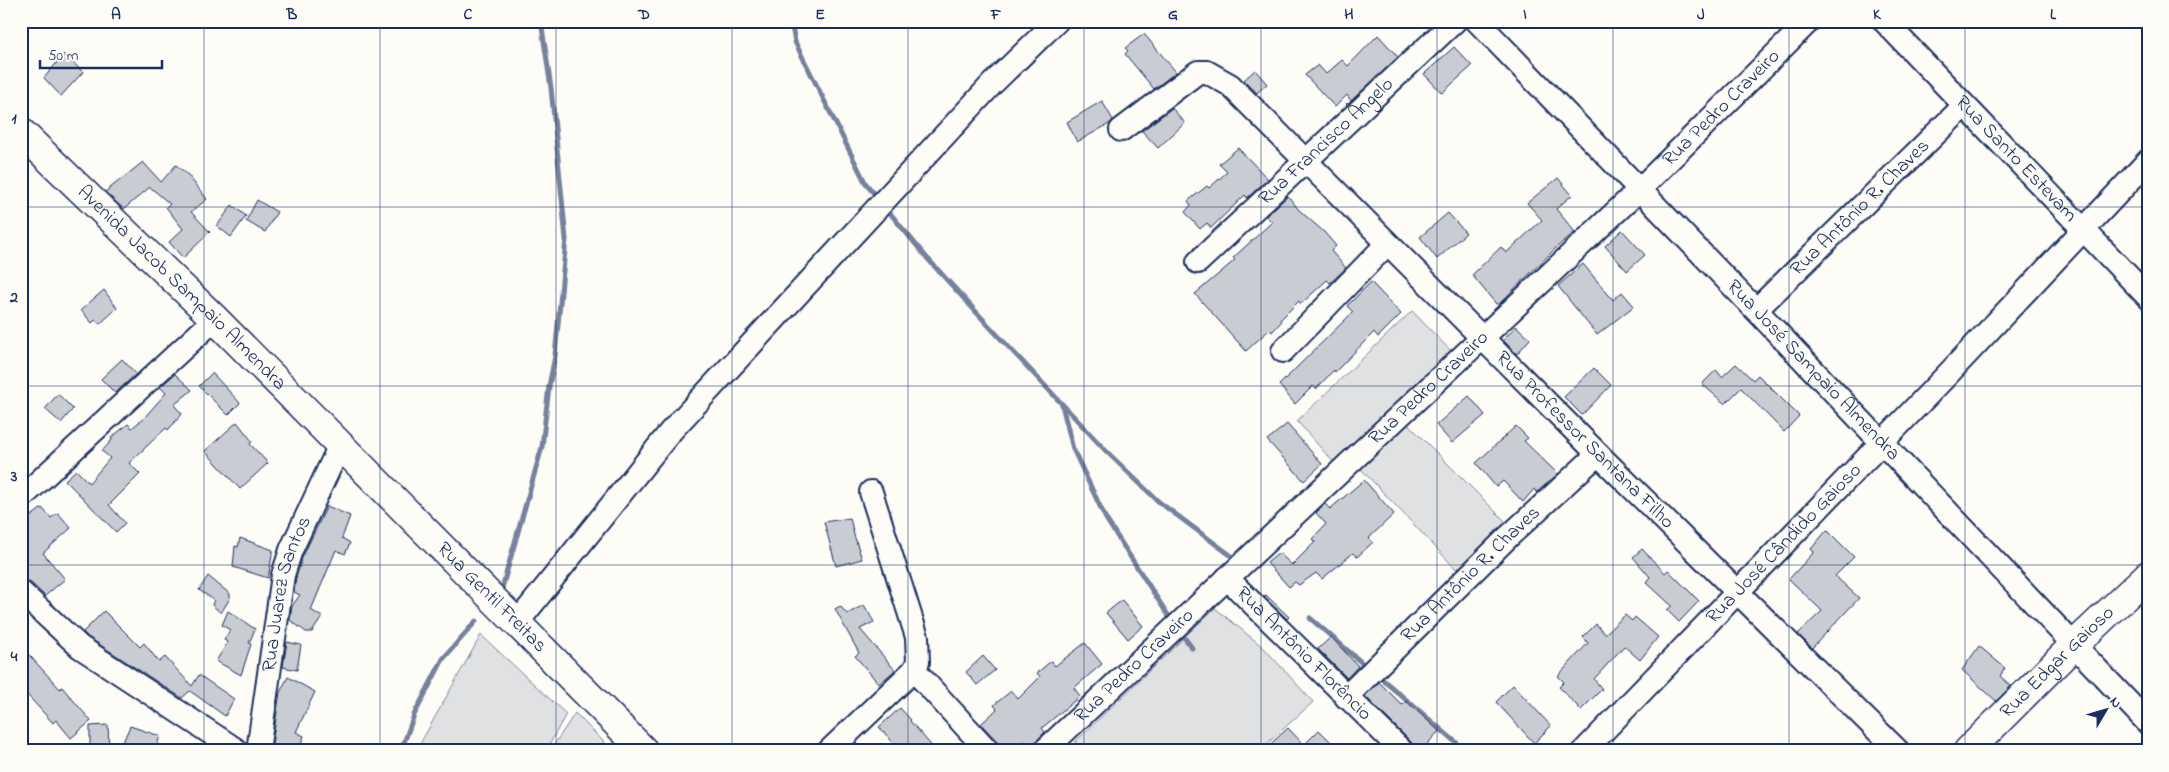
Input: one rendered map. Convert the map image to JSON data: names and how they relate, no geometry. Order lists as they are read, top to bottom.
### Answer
{
  "streets": {
    "main road": ["Avenida Jacob Sampaio Almendra", "Rua Gentil Freitas", "Rua Edgar Gaioso"],
    "street": [
      "Rua Pedro Craveiro",
      "Rua Francisco Ângelo",
      "Rua Santo Estevam",
      "Rua Antônio R. Chaves",
      "Rua José Sampaio Almendra",
      "Rua Professor Santana Filho",
      "Rua José Cândido Gaioso",
      "Rua Juarez Santos",
      "Rua Antônio Florêncio"
    ]
  },
  "crossings": [
    ["Rua Pedro Craveiro", "Rua José Sampaio Almendra"],
    ["Rua Pedro Craveiro", "Rua Professor Santana Filho"],
    ["Rua Pedro Craveiro", "Rua Antônio Florêncio"],
    ["Rua Francisco Ângelo", "Rua Professor Santana Filho"],
    ["Rua Santo Estevam", "Rua Antônio R. Chaves"],
    ["Rua Santo Estevam", "Rua José Cândido Gaioso"],
    ["Rua Antônio R. Chaves", "Rua José Sampaio Almendra"],
    ["Rua Antônio R. Chaves", "Rua Professor Santana Filho"],
    ["Rua Antônio R. Chaves", "Rua Antônio Florêncio"],
    ["Avenida Jacob Sampaio Almendra", "Rua Juarez Santos"],
    ["Avenida Jacob Sampaio Almendra", "Rua Gentil Freitas"],
    ["Rua José Sampaio Almendra", "Rua José Cândido Gaioso"],
    ["Rua José Sampaio Almendra", "Rua Edgar Gaioso"],
    ["Rua Professor Santana Filho", "Rua José Cândido Gaioso"],
    ["Rua Juarez Santos", "Rua Gentil Freitas"]
  ],
  "scale_bar": "50 m",
  "north": "top right",
  "grid": {
    "columns": [
      "A",
      "B",
      "C",
      "D",
      "E",
      "F",
      "G",
      "H",
      "I",
      "J",
      "K",
      "L"
    ],
    "rows": [
      "1",
      "2",
      "3",
      "4"
    ]
  }
}
